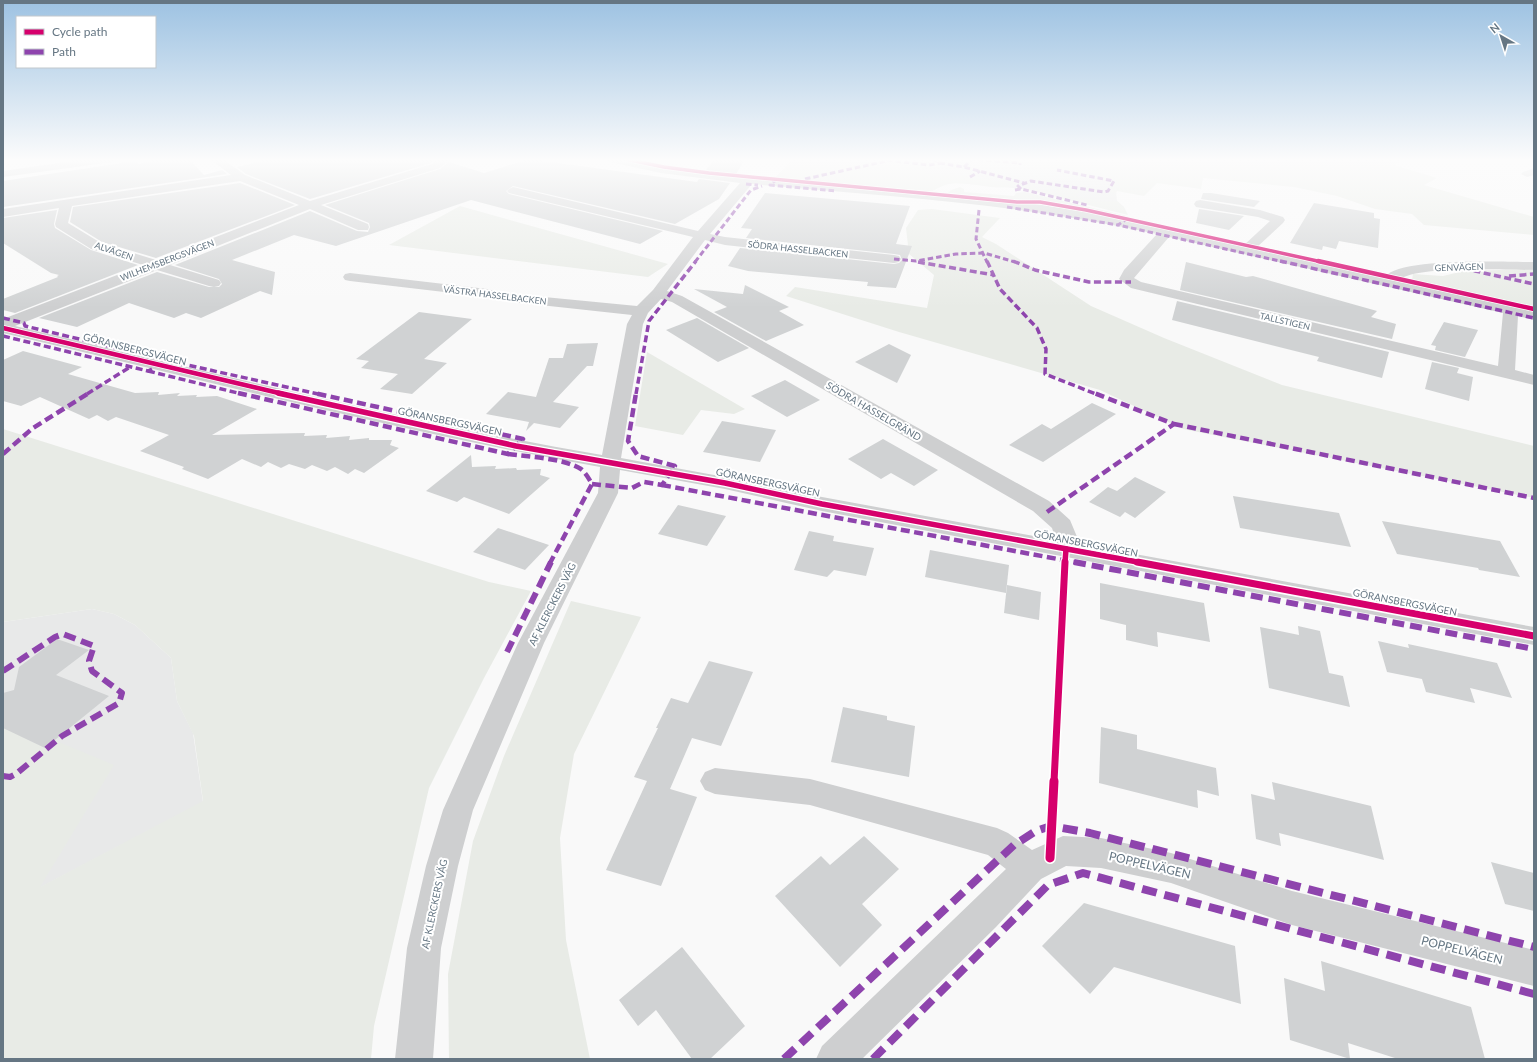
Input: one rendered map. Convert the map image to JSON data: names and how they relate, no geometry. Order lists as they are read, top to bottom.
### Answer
{
  "streets": {
    "street": [
      "SÖDRA HASSELBACKEN",
      "ALVÄGEN",
      "WILHEMSBERGSVÄGEN",
      "GENVÄGEN",
      "VÄSTRA HASSELBACKEN",
      "TALLSTIGEN",
      "GÖRANSBERGSVÄGEN",
      "SÖDRA HASSELGRÄND",
      "AF KLERCKERS VÄG",
      "POPPELVÄGEN"
    ]
  },
  "crossings": [
    ["SÖDRA HASSELBACKEN", "AF KLERCKERS VÄG"],
    ["ALVÄGEN", "WILHEMSBERGSVÄGEN"],
    ["VÄSTRA HASSELBACKEN", "AF KLERCKERS VÄG"],
    ["GÖRANSBERGSVÄGEN", "SÖDRA HASSELGRÄND"],
    ["GÖRANSBERGSVÄGEN", "AF KLERCKERS VÄG"],
    ["SÖDRA HASSELGRÄND", "AF KLERCKERS VÄG"]
  ],
  "legend": ["Cycle path", "Path"],
  "north": "top left"
}
